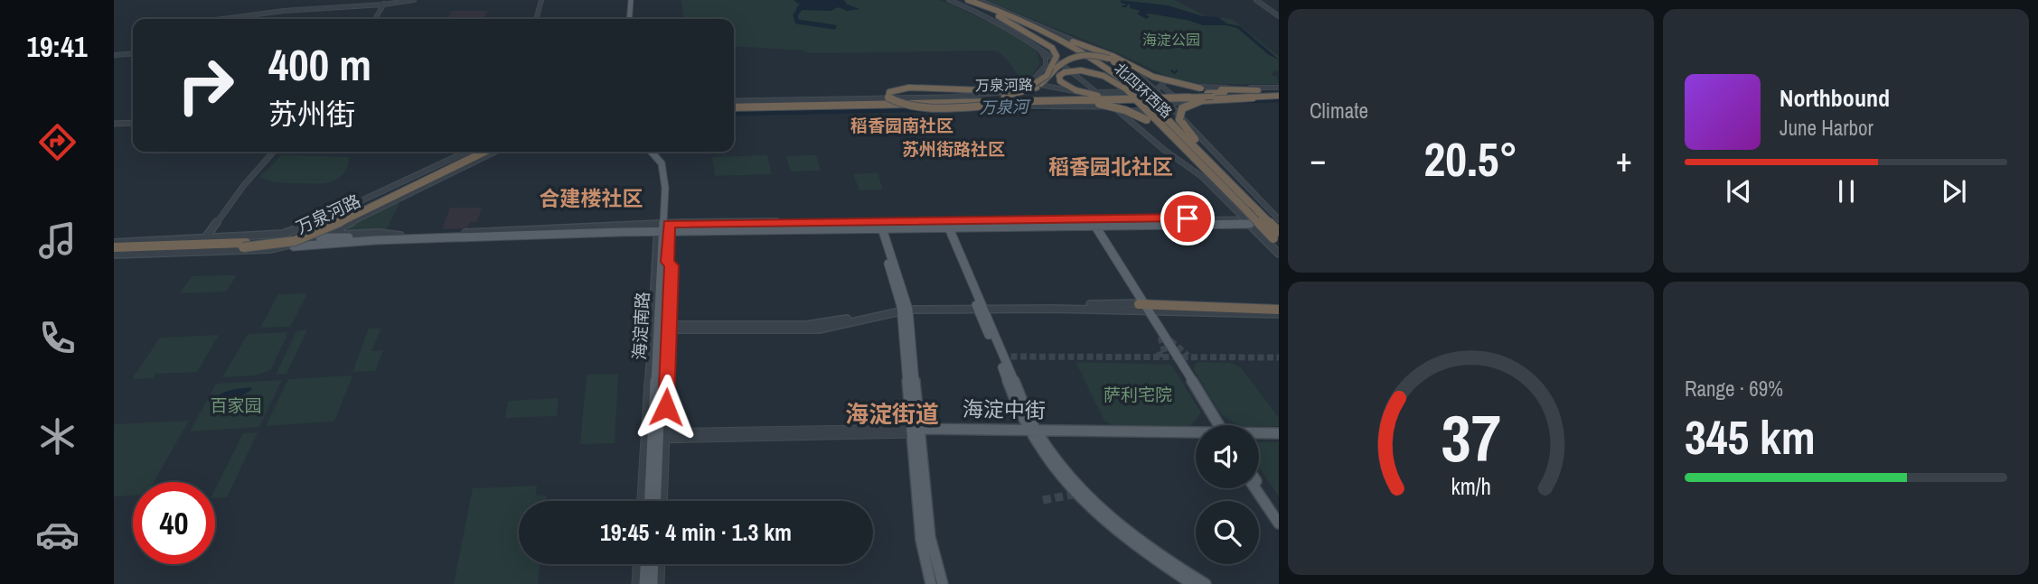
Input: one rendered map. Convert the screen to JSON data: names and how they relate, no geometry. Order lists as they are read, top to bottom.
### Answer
{
  "streets": {
    "highway": ["万泉河路", "北四环西路"],
    "main road": ["海淀南路", "海淀中街"]
  },
  "crossings": [
    ["万泉河路", "北四环西路"],
    ["海淀南路", "海淀中街"]
  ],
  "districts": [
    "稻香园南社区",
    "苏州街路社区",
    "稻香园北社区",
    "合建楼社区",
    "海淀街道"
  ],
  "water": ["万泉河"],
  "parks": ["海淀公园", "萨利宅院", "百家园"],
  "page": {
    "tabs": "19:41",
    "tile": [
      "Climate",
      ["Range · 69%", "345 km"]
    ],
    "turn": ["400 m", "苏州街"],
    "song": ["Northbound", "June Harbor"],
    "heat": ["−", "20.5°", "+"],
    "limit": "40",
    "trip": "19:45 · 4 min · 1.3 km",
    "gauge": ["37", "km/h"]
  }
}
